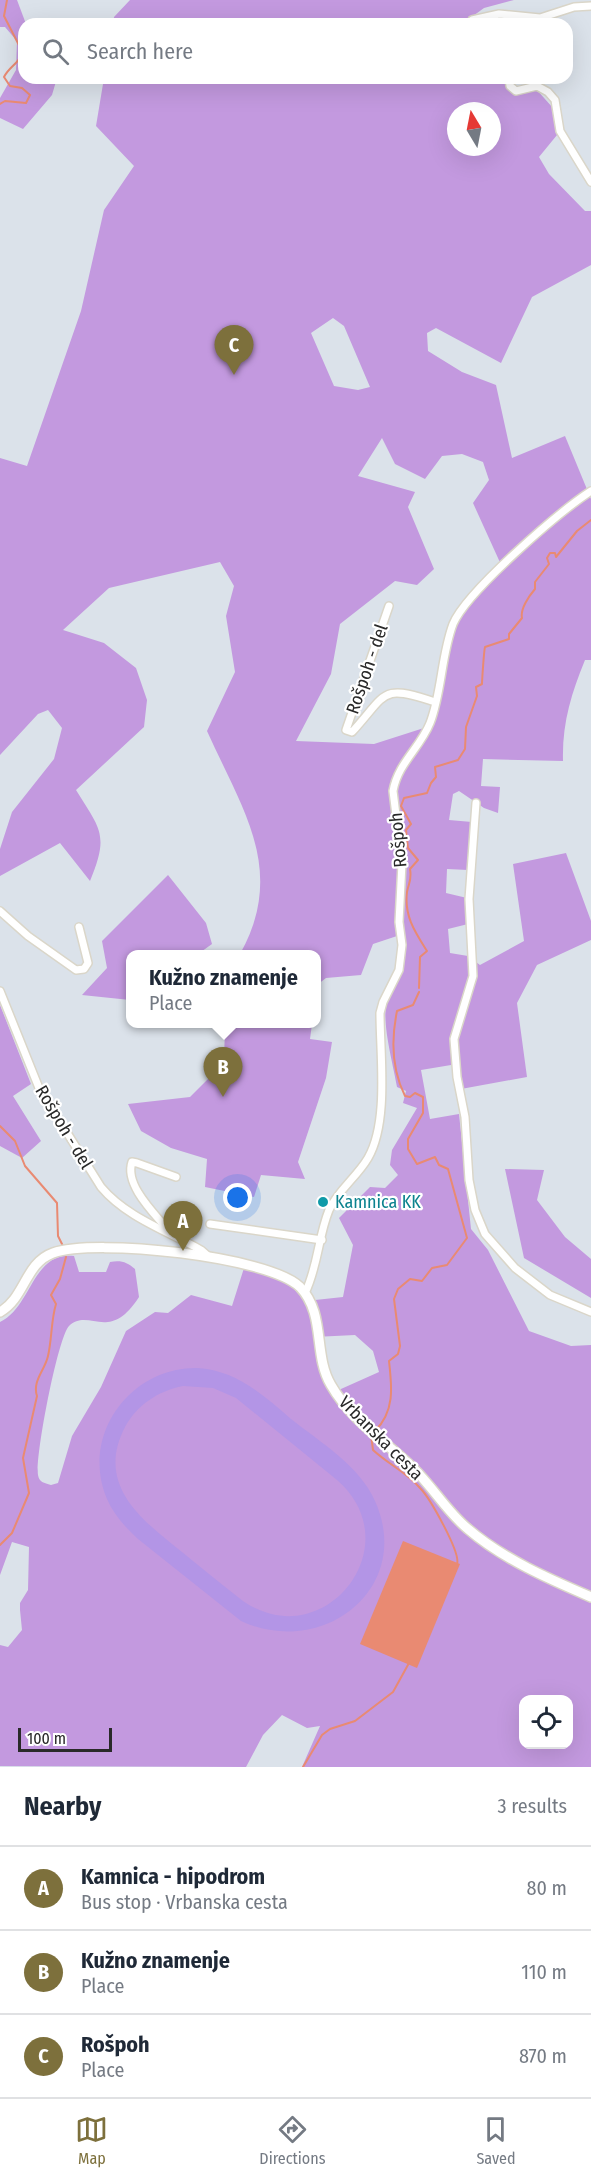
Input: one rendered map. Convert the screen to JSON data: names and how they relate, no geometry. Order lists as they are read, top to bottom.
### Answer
{
  "streets": {
    "street": ["Rošpoh - del", "Rošpoh", "Vrbanska cesta"]
  },
  "crossings": [
    ["Rošpoh - del", "Rošpoh"],
    ["Rošpoh", "Vrbanska cesta"]
  ],
  "places": ["Kamnica KK"],
  "scale_bar": "100 m",
  "north": "top",
  "page": {
    "search": "Search here",
    "pins": ["C", "B", "A"],
    "popup": ["Kužno znamenje", "Place"],
    "scale": "100 m",
    "heading": ["Nearby", "3 results"],
    "list": [
      {
        "mark": "A",
        "name": "Kamnica - hipodrom",
        "note": "Bus stop · Vrbanska cesta",
        "value": "80 m"
      },
      {
        "mark": "B",
        "name": "Kužno znamenje",
        "note": "Place",
        "value": "110 m"
      },
      {
        "mark": "C",
        "name": "Rošpoh",
        "note": "Place",
        "value": "870 m"
      }
    ],
    "nav": ["Map", "Directions", "Saved"]
  }
}
